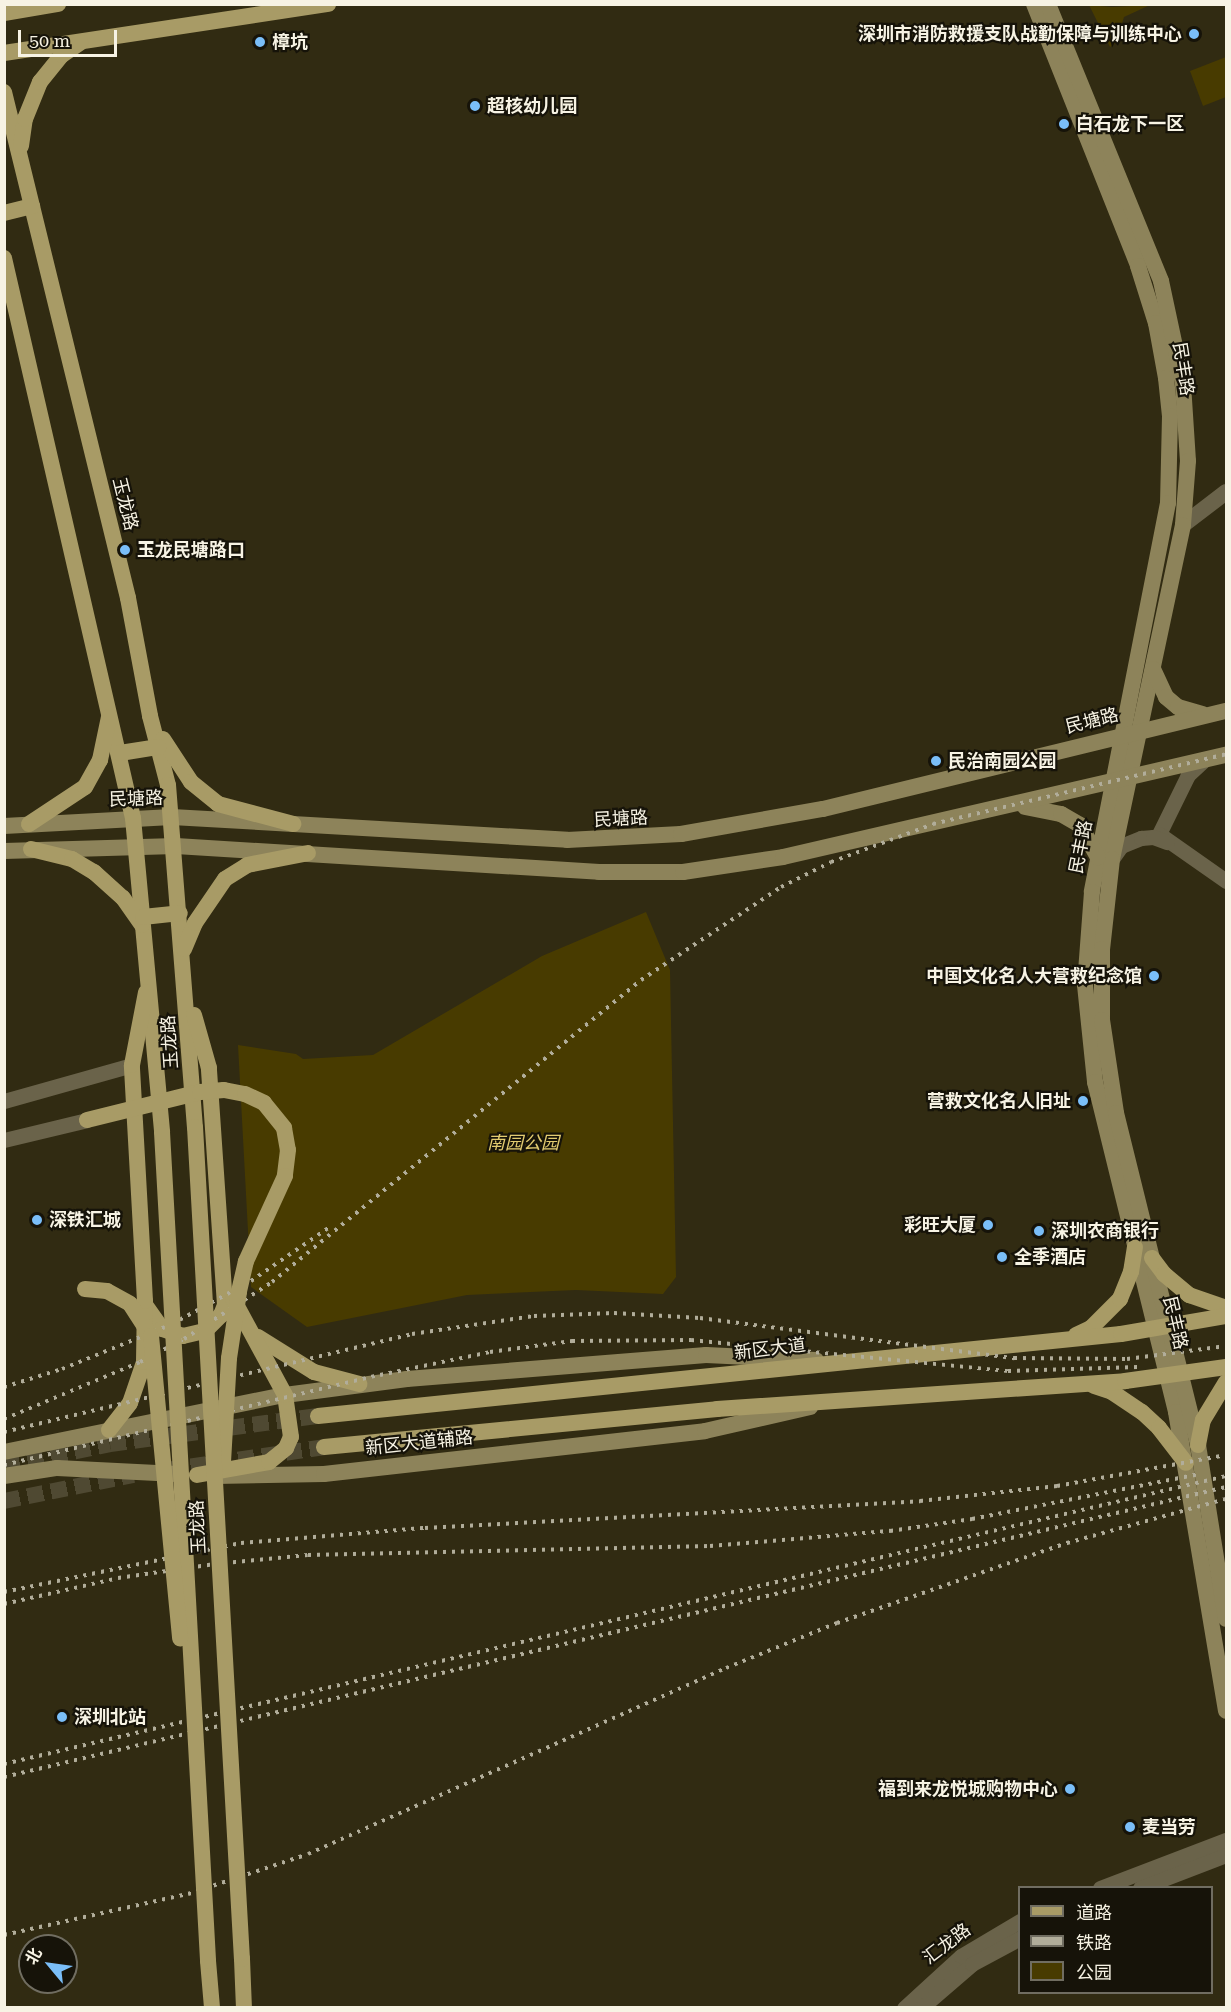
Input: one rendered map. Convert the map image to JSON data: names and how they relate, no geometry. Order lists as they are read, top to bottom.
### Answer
{
  "streets": {
    "main road": [
      "民丰路",
      "玉龙路",
      "民塘路",
      "新区大道",
      "新区大道辅路"
    ],
    "street": ["汇龙路"]
  },
  "crossings": [
    ["民丰路", "民塘路"],
    ["民丰路", "新区大道"],
    ["玉龙路", "民塘路"]
  ],
  "parks": ["南园公园"],
  "places": [
    "深圳市消防救援支队战勤保障与训练中心",
    "樟坑",
    "超核幼儿园",
    "白石龙下一区",
    "玉龙民塘路口",
    "民治南园公园",
    "中国文化名人大营救纪念馆",
    "营救文化名人旧址",
    "深铁汇城",
    "彩旺大厦",
    "深圳农商银行",
    "全季酒店",
    "深圳北站",
    "福到来龙悦城购物中心",
    "麦当劳"
  ],
  "legend": ["道路", "铁路", "公园"],
  "scale_bar": "50 m",
  "north": "top left"
}
